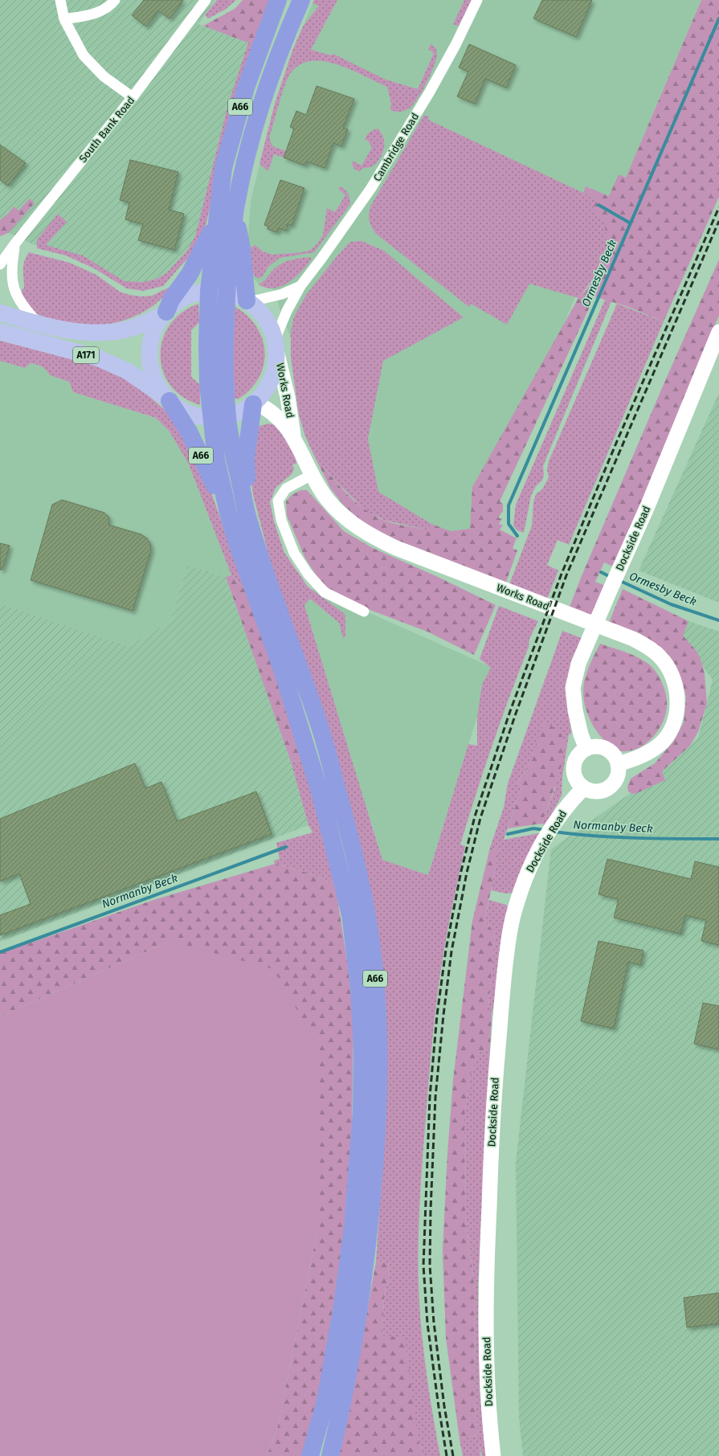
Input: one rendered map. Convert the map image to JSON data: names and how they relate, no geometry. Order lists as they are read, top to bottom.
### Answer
{
  "streets": {
    "highway": ["A66"],
    "main road": ["A171", "Works Road", "Dockside Road"],
    "street": ["South Bank Road", "Cambridge Road"]
  },
  "crossings": [
    ["A66", "Cambridge Road"],
    ["A66", "A171"],
    ["A66", "Works Road"],
    ["Cambridge Road", "Works Road"],
    ["Works Road", "Dockside Road"]
  ],
  "water": ["Ormesby Beck", "Normanby Beck"]
}
